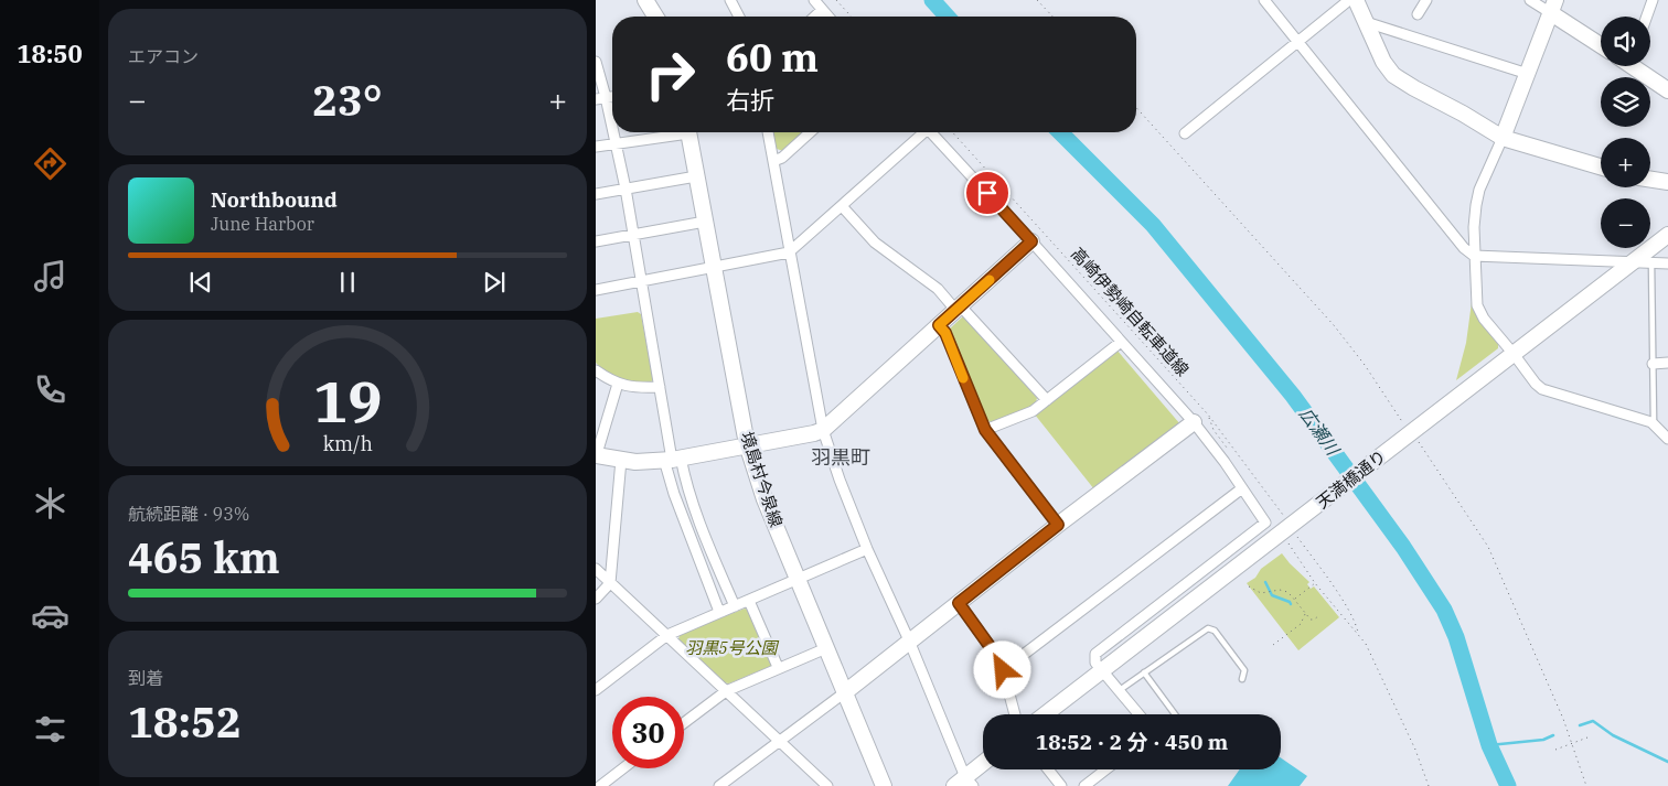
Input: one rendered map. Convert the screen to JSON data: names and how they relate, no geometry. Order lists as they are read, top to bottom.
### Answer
{
  "streets": {
    "street": ["境島村今泉線", "天満橋通り"],
    "path": ["高崎伊勢崎自転車道線"]
  },
  "crossings": [
    ["高崎伊勢崎自転車道線", "天満橋通り"]
  ],
  "districts": ["羽黒町"],
  "water": ["広瀬川"],
  "parks": ["羽黒5号公園"],
  "page": {
    "tabs": "18:50",
    "tile": [
      "エアコン",
      ["航続距離 · 93%", "465 km"],
      ["到着", "18:52"]
    ],
    "map_buttons": ["+", "−"],
    "turn": ["60 m", "右折"],
    "heat": ["−", "23°", "+"],
    "song": ["Northbound", "June Harbor"],
    "limit": "30",
    "trip": "18:52 · 2 分 · 450 m",
    "gauge": ["19", "km/h"]
  }
}
